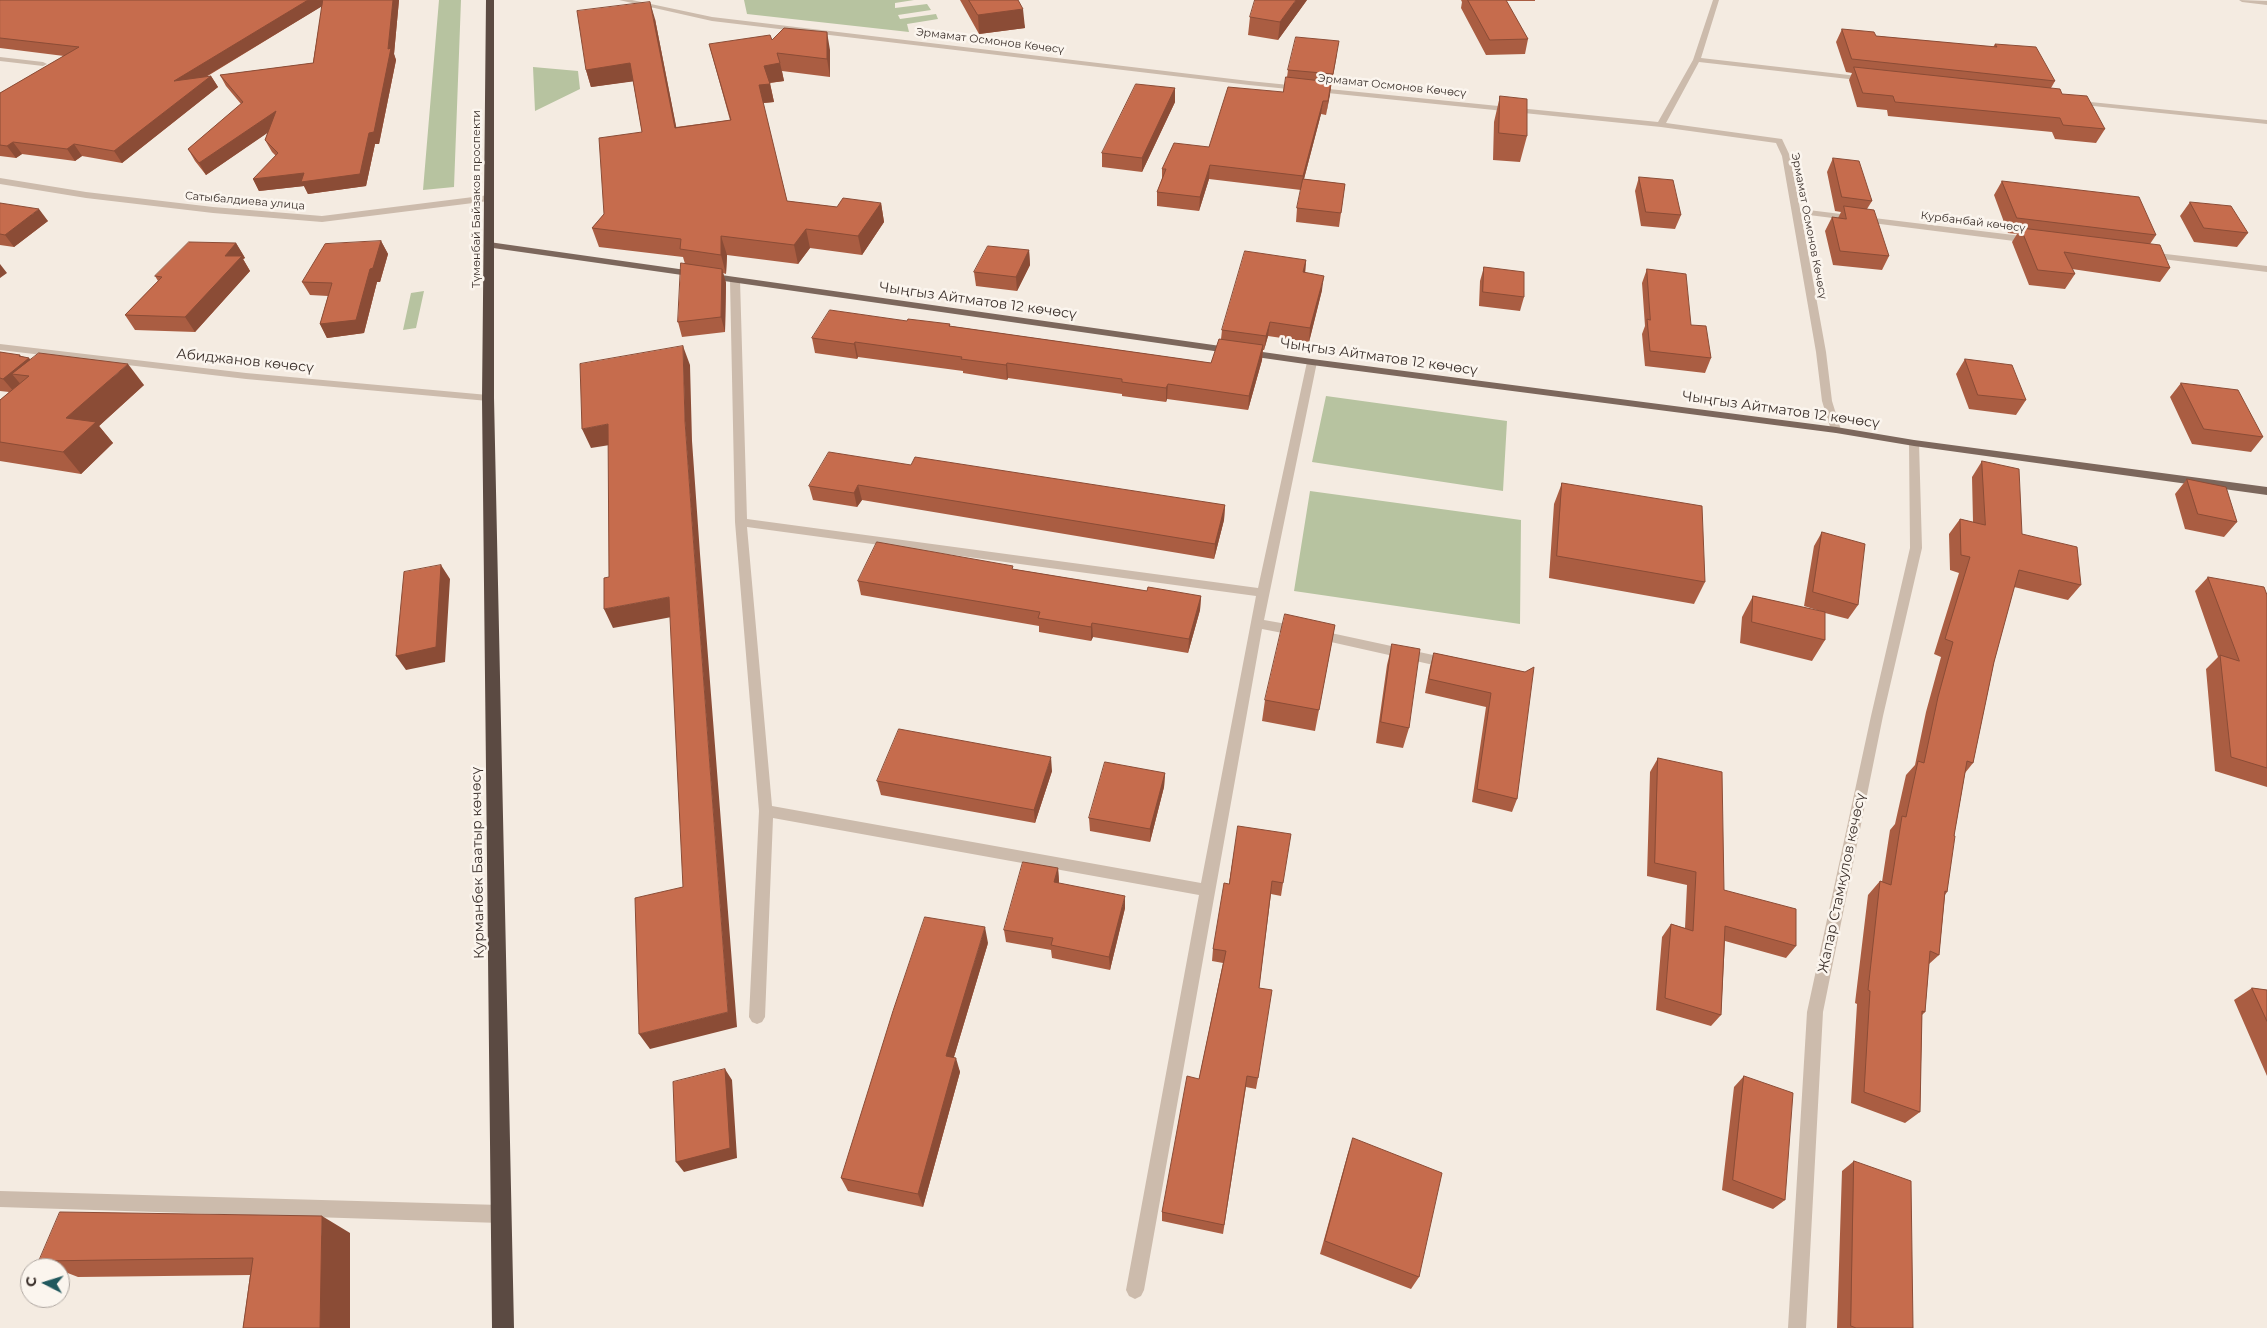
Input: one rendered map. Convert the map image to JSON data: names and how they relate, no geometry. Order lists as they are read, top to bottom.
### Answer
{
  "streets": {
    "highway": ["Түмөнбай Байзаков проспекти", "Курманбек Баатыр көчөсү"],
    "main road": ["Чыңгыз Айтматов 12 көчөсү"],
    "street": [
      "Эрмамат Осмонов Көчөсү",
      "Сатыбалдиева улица",
      "Курбанбай көчөсү",
      "Абиджанов көчөсү",
      "Жапар Стамкулов көчөсү"
    ]
  },
  "crossings": [
    ["Эрмамат Осмонов Көчөсү", "Курбанбай көчөсү"],
    ["Эрмамат Осмонов Көчөсү", "Чыңгыз Айтматов 12 көчөсү"],
    ["Түмөнбай Байзаков проспекти", "Сатыбалдиева улица"],
    ["Түмөнбай Байзаков проспекти", "Чыңгыз Айтматов 12 көчөсү"],
    ["Түмөнбай Байзаков проспекти", "Абиджанов көчөсү"],
    ["Түмөнбай Байзаков проспекти", "Курманбек Баатыр көчөсү"],
    ["Чыңгыз Айтматов 12 көчөсү", "Жапар Стамкулов көчөсү"],
    ["Абиджанов көчөсү", "Курманбек Баатыр көчөсү"]
  ],
  "north": "left"
}
